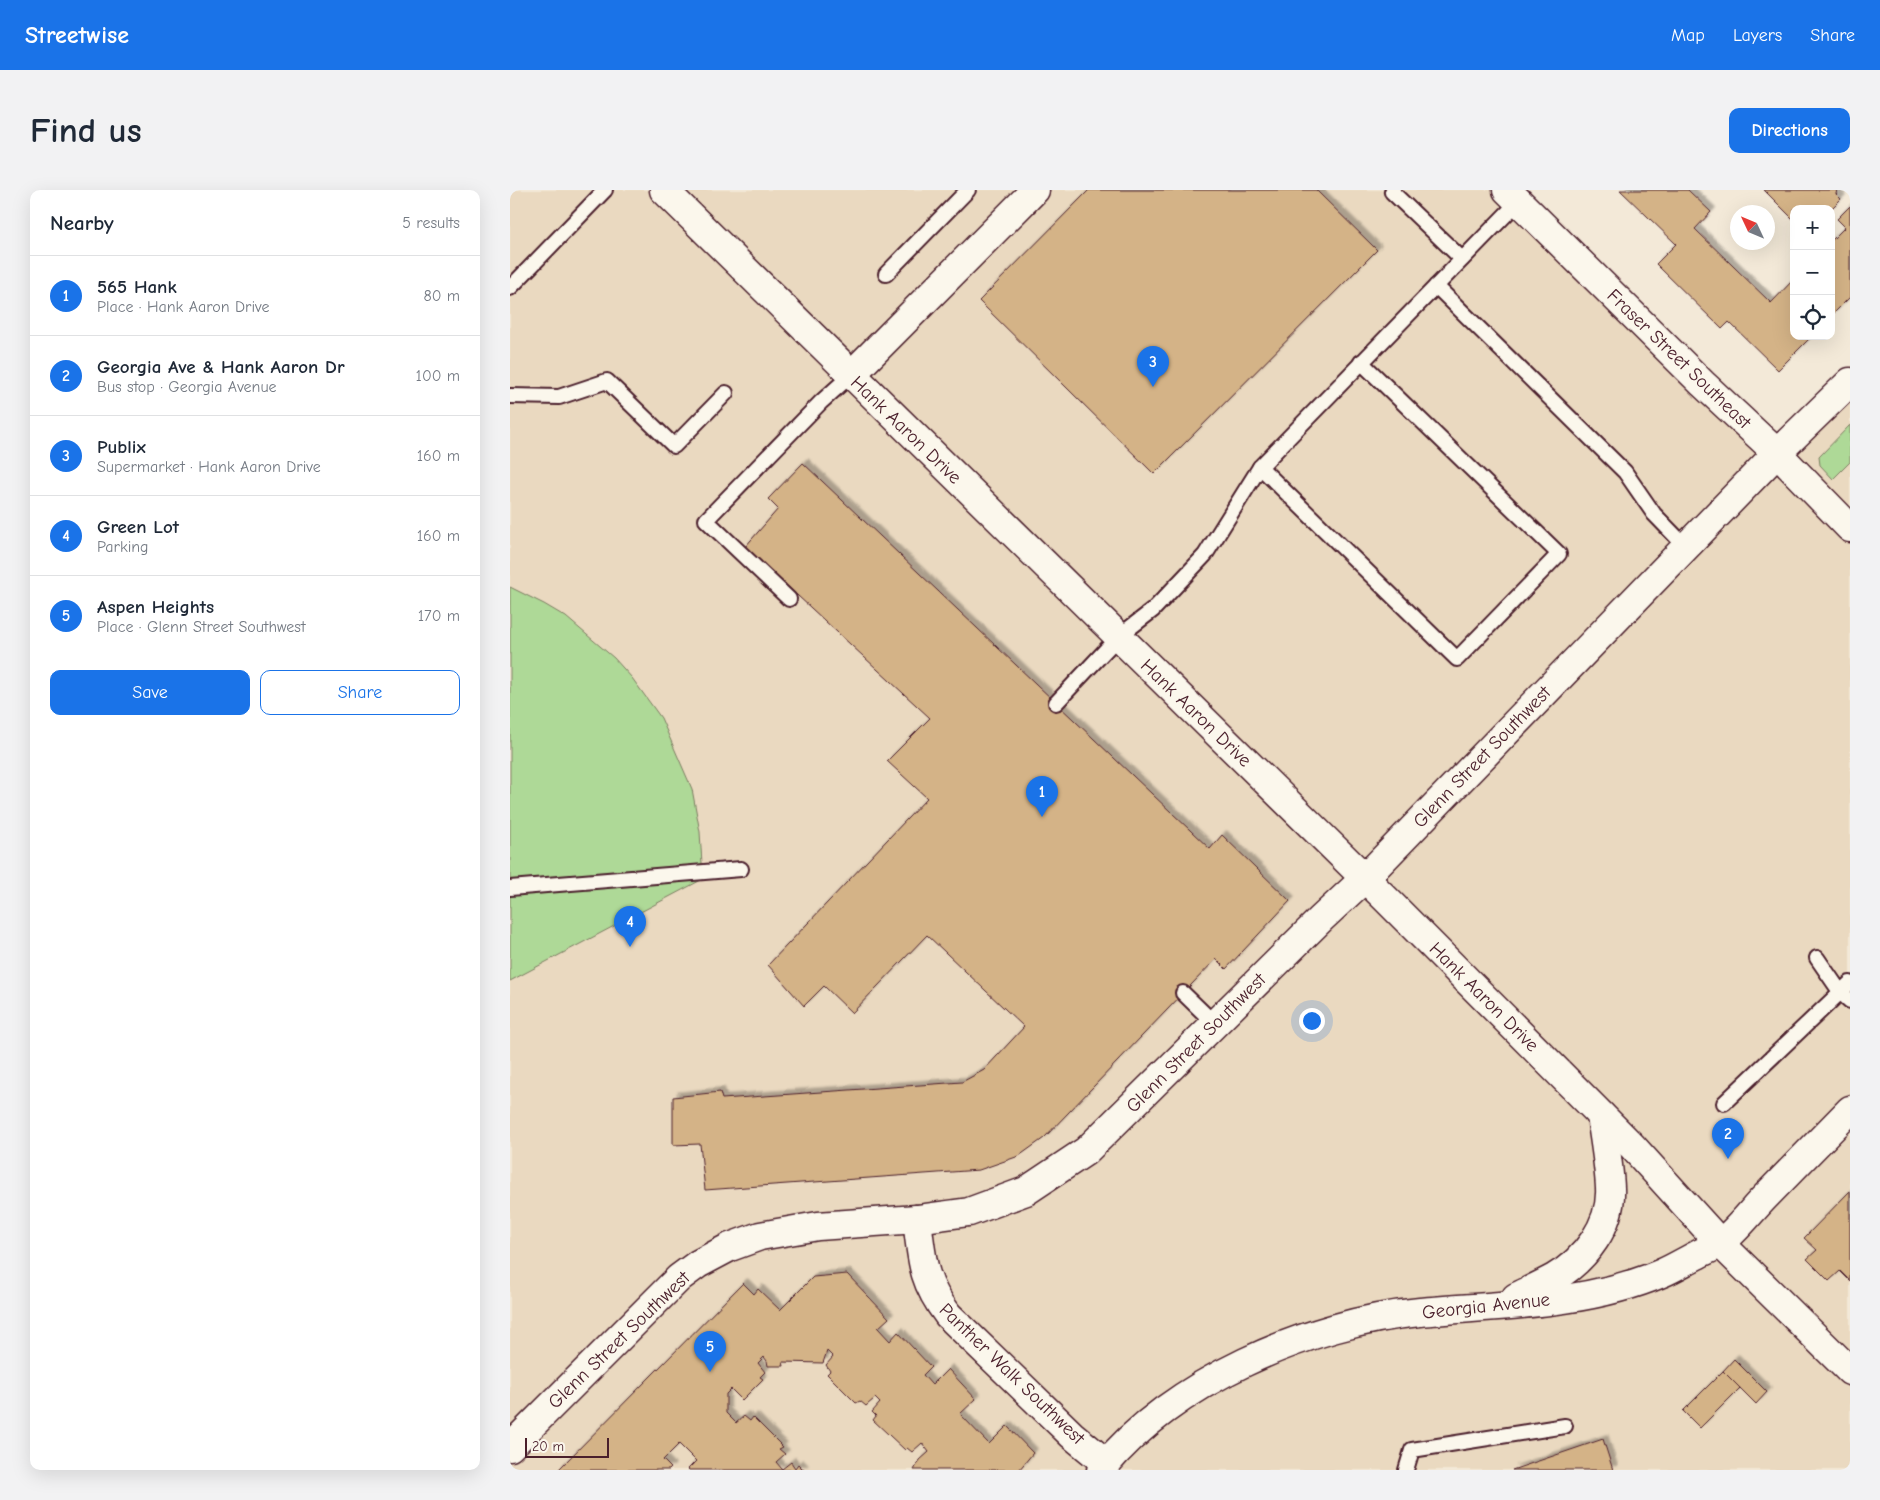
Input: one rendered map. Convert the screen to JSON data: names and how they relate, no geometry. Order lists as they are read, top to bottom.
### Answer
{
  "streets": {
    "street": [
      "Fraser Street Southeast",
      "Hank Aaron Drive",
      "Glenn Street Southwest",
      "Georgia Avenue",
      "Panther Walk Southwest"
    ]
  },
  "crossings": [
    ["Fraser Street Southeast", "Glenn Street Southwest"],
    ["Hank Aaron Drive", "Glenn Street Southwest"],
    ["Hank Aaron Drive", "Georgia Avenue"],
    ["Glenn Street Southwest", "Panther Walk Southwest"],
    ["Georgia Avenue", "Panther Walk Southwest"]
  ],
  "scale_bar": "20 m",
  "north": "top left",
  "page": {
    "header": "Streetwise",
    "nav": ["Map", "Layers", "Share"],
    "buttons": [
      "Directions",
      ["Save", "Share"]
    ],
    "title": "Find us",
    "heading": ["Nearby", "5 results"],
    "map_buttons": ["+", "−"],
    "list": [
      {
        "mark": "1",
        "name": "565 Hank",
        "note": "Place · Hank Aaron Drive",
        "value": "80 m"
      },
      {
        "mark": "2",
        "name": "Georgia Ave & Hank Aaron Dr",
        "note": "Bus stop · Georgia Avenue",
        "value": "100 m"
      },
      {
        "mark": "3",
        "name": "Publix",
        "note": "Supermarket · Hank Aaron Drive",
        "value": "160 m"
      },
      {
        "mark": "4",
        "name": "Green Lot",
        "note": "Parking",
        "value": "160 m"
      },
      {
        "mark": "5",
        "name": "Aspen Heights",
        "note": "Place · Glenn Street Southwest",
        "value": "170 m"
      }
    ],
    "pins": [
      "3",
      "1",
      "4",
      "2",
      "5"
    ],
    "scale": "20 m"
  }
}
